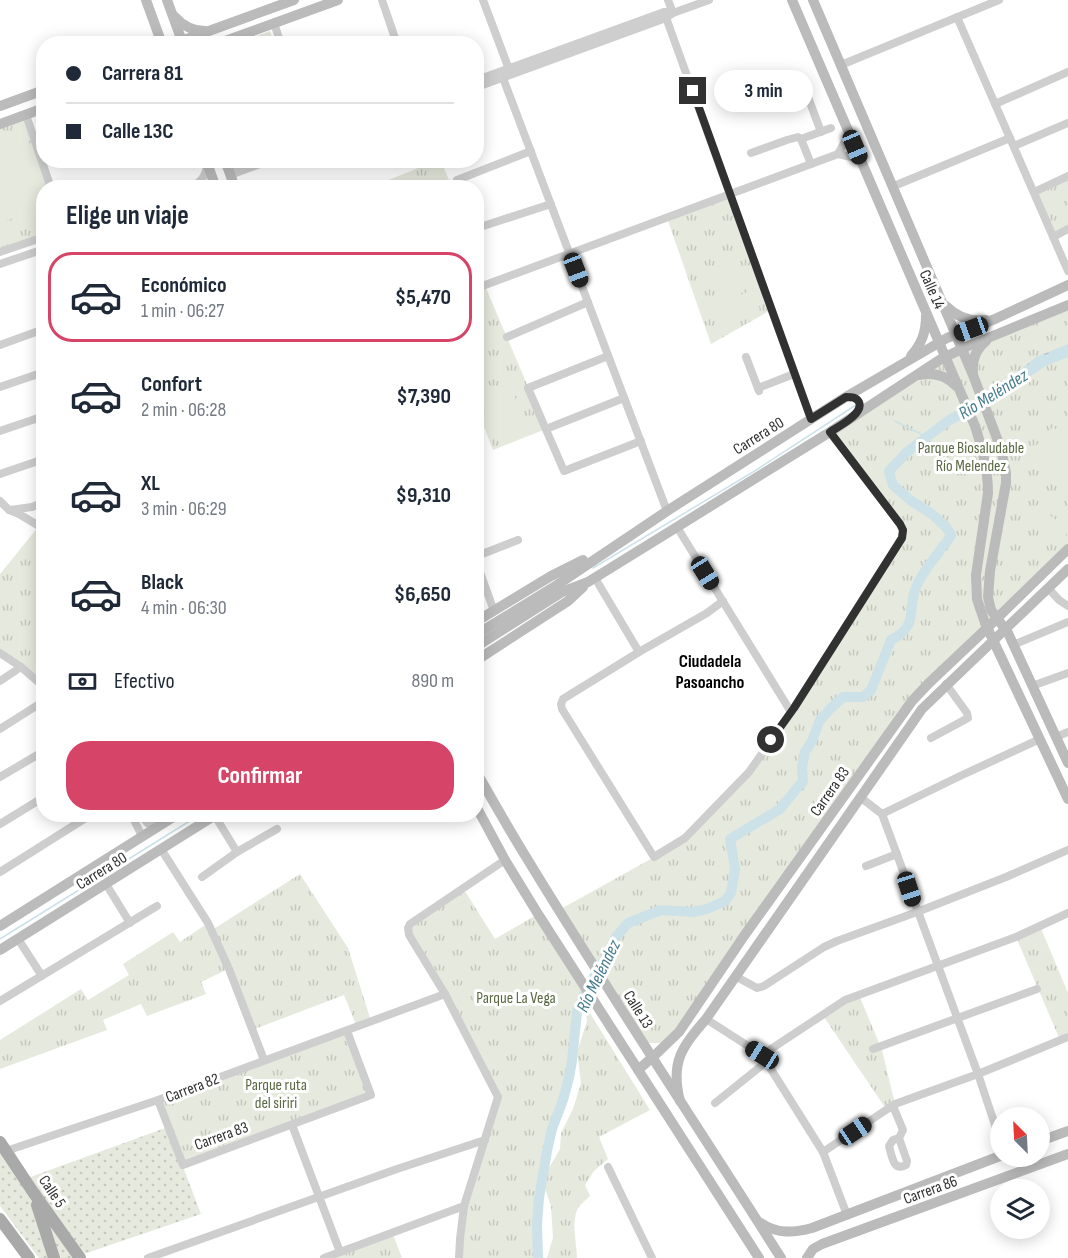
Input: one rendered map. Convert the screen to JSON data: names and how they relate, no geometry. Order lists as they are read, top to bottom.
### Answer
{
  "streets": {
    "main road": ["Calle 5"],
    "street": [
      "Calle 14",
      "Carrera 80",
      "Carrera 83",
      "Calle 13",
      "Carrera 82",
      "Carrera 86"
    ]
  },
  "crossings": [
    ["Calle 14", "Carrera 80"],
    ["Calle 14", "Carrera 83"],
    ["Carrera 83", "Calle 13"],
    ["Carrera 83", "Carrera 82"],
    ["Calle 13", "Carrera 86"],
    ["Carrera 82", "Calle 5"]
  ],
  "districts": ["Ciudadela Pasoancho"],
  "water": ["Río Meléndez"],
  "parks": ["Parque Biosaludable Río Melendez", "Parque La Vega", "Parque ruta del siriri"],
  "north": "top left",
  "page": {
    "banner": ["Carrera 81", "Calle 13C"],
    "bubble": "3 min",
    "heading": "Elige un viaje",
    "list": [
      {
        "name": "Económico",
        "note": "1 min · 06:27",
        "value": "$5,470"
      },
      {
        "name": "Confort",
        "note": "2 min · 06:28",
        "value": "$7,390"
      },
      {
        "name": "XL",
        "note": "3 min · 06:29",
        "value": "$9,310"
      },
      {
        "name": "Black",
        "note": "4 min · 06:30",
        "value": "$6,650"
      }
    ],
    "pay": ["Efectivo", "890 m"],
    "buttons": "Confirmar"
  }
}
